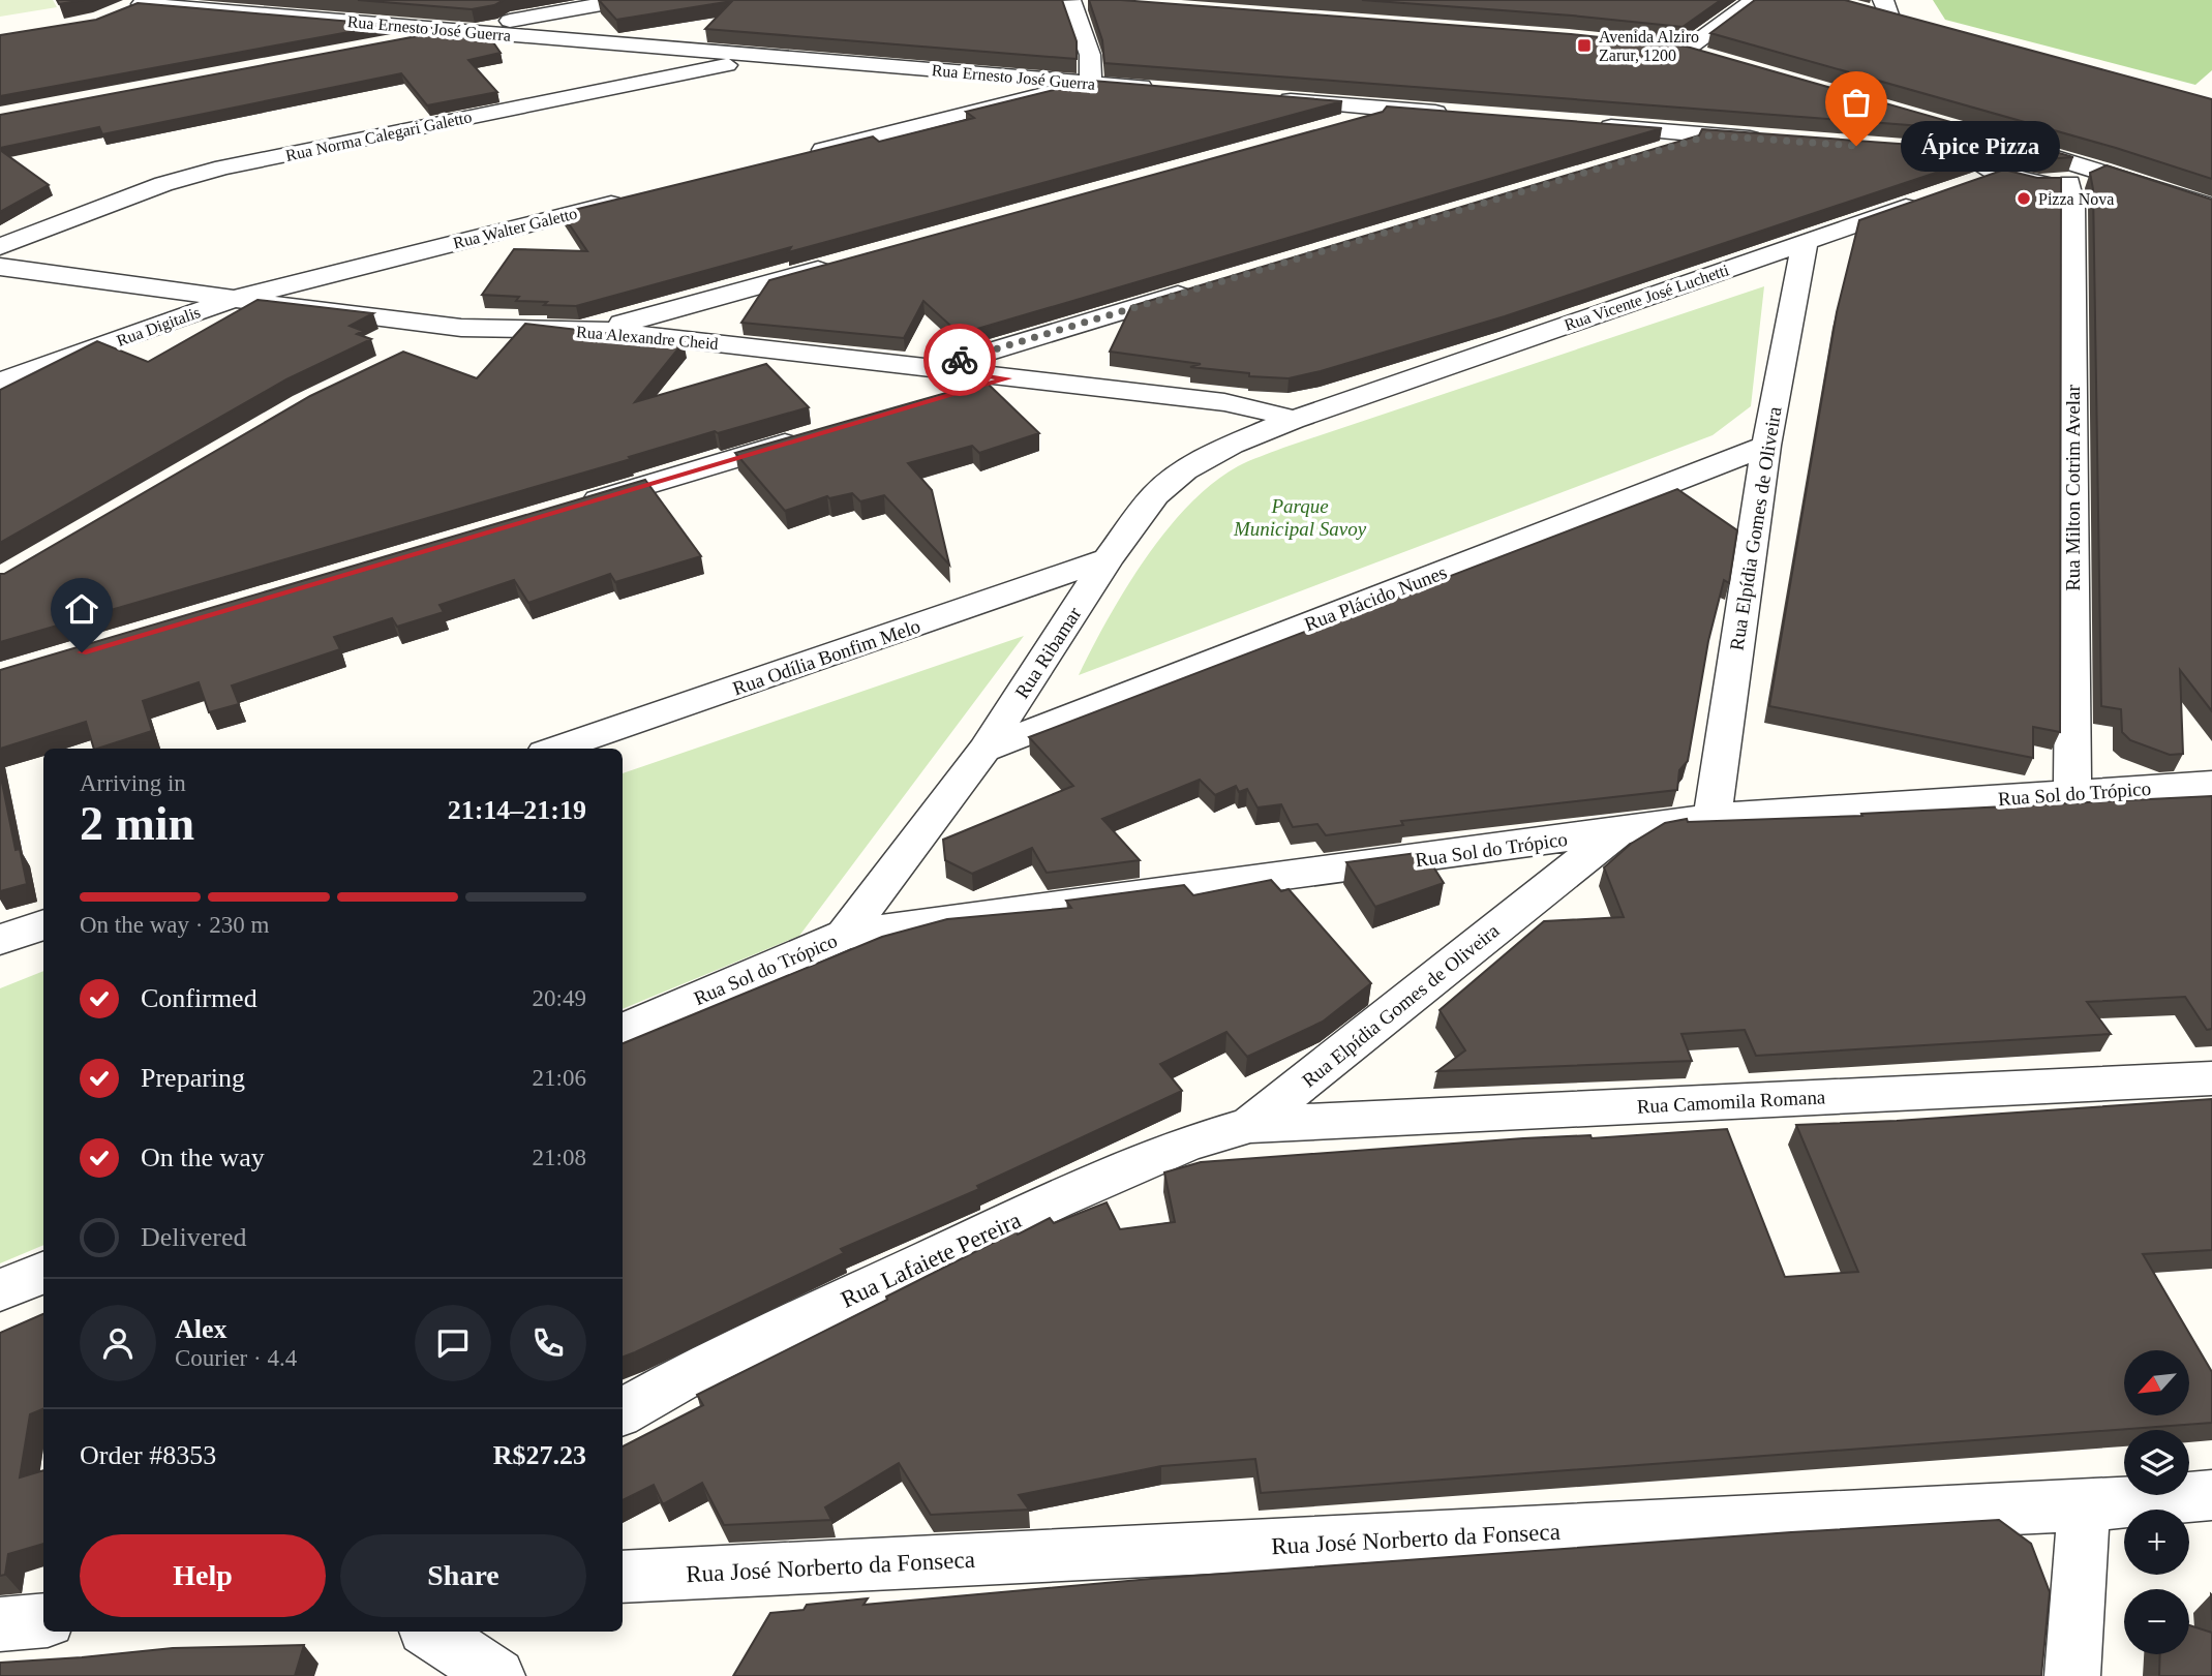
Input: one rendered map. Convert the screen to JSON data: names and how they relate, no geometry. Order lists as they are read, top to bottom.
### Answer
{
  "streets": {
    "street": [
      "Rua Ernesto José Guerra",
      "Rua Norma Calegari Galetto",
      "Rua Walter Galetto",
      "Rua Vicente José Luchetti",
      "Rua Digitalis",
      "Rua Alexandre Cheid",
      "Rua Milton Cotrim Avelar",
      "Rua Elpídia Gomes de Oliveira",
      "Rua Plácido Nunes",
      "Rua Ribamar",
      "Rua Odília Bonfim Melo",
      "Rua Sol do Trópico",
      "Rua Camomila Romana",
      "Rua Lafaiete Pereira",
      "Rua José Norberto da Fonseca"
    ]
  },
  "crossings": [
    ["Rua Ernesto José Guerra", "Rua Norma Calegari Galetto"],
    ["Rua Walter Galetto", "Rua Digitalis"],
    ["Rua Walter Galetto", "Rua Alexandre Cheid"],
    ["Rua Vicente José Luchetti", "Rua Alexandre Cheid"],
    ["Rua Vicente José Luchetti", "Rua Elpídia Gomes de Oliveira"],
    ["Rua Vicente José Luchetti", "Rua Ribamar"],
    ["Rua Digitalis", "Rua Alexandre Cheid"],
    ["Rua Alexandre Cheid", "Rua Ribamar"],
    ["Rua Milton Cotrim Avelar", "Rua Sol do Trópico"],
    ["Rua Elpídia Gomes de Oliveira", "Rua Plácido Nunes"],
    ["Rua Elpídia Gomes de Oliveira", "Rua Sol do Trópico"],
    ["Rua Elpídia Gomes de Oliveira", "Rua Camomila Romana"],
    ["Rua Elpídia Gomes de Oliveira", "Rua Lafaiete Pereira"],
    ["Rua Plácido Nunes", "Rua Ribamar"],
    ["Rua Ribamar", "Rua Odília Bonfim Melo"],
    ["Rua Ribamar", "Rua Sol do Trópico"],
    ["Rua Camomila Romana", "Rua Lafaiete Pereira"]
  ],
  "parks": ["Parque Municipal Savoy"],
  "places": {
    "transit": ["Avenida Alziro Zarur, 1200"],
    "other": ["Ápice Pizza", "Pizza Nova"]
  },
  "north": "bottom left",
  "page": {
    "bubble": "Ápice Pizza",
    "heading": ["2 min", "Arriving in", "21:14–21:19"],
    "panel": [
      "Alex",
      "Courier · 4.4",
      "Order #8353",
      "R$27.23"
    ],
    "bar": "On the way · 230 m",
    "list": [
      ["Confirmed", "20:49"],
      ["Preparing", "21:06"],
      ["On the way", "21:08"],
      "Delivered"
    ],
    "map_buttons": ["+", "−"],
    "buttons": ["Help", "Share"]
  }
}
